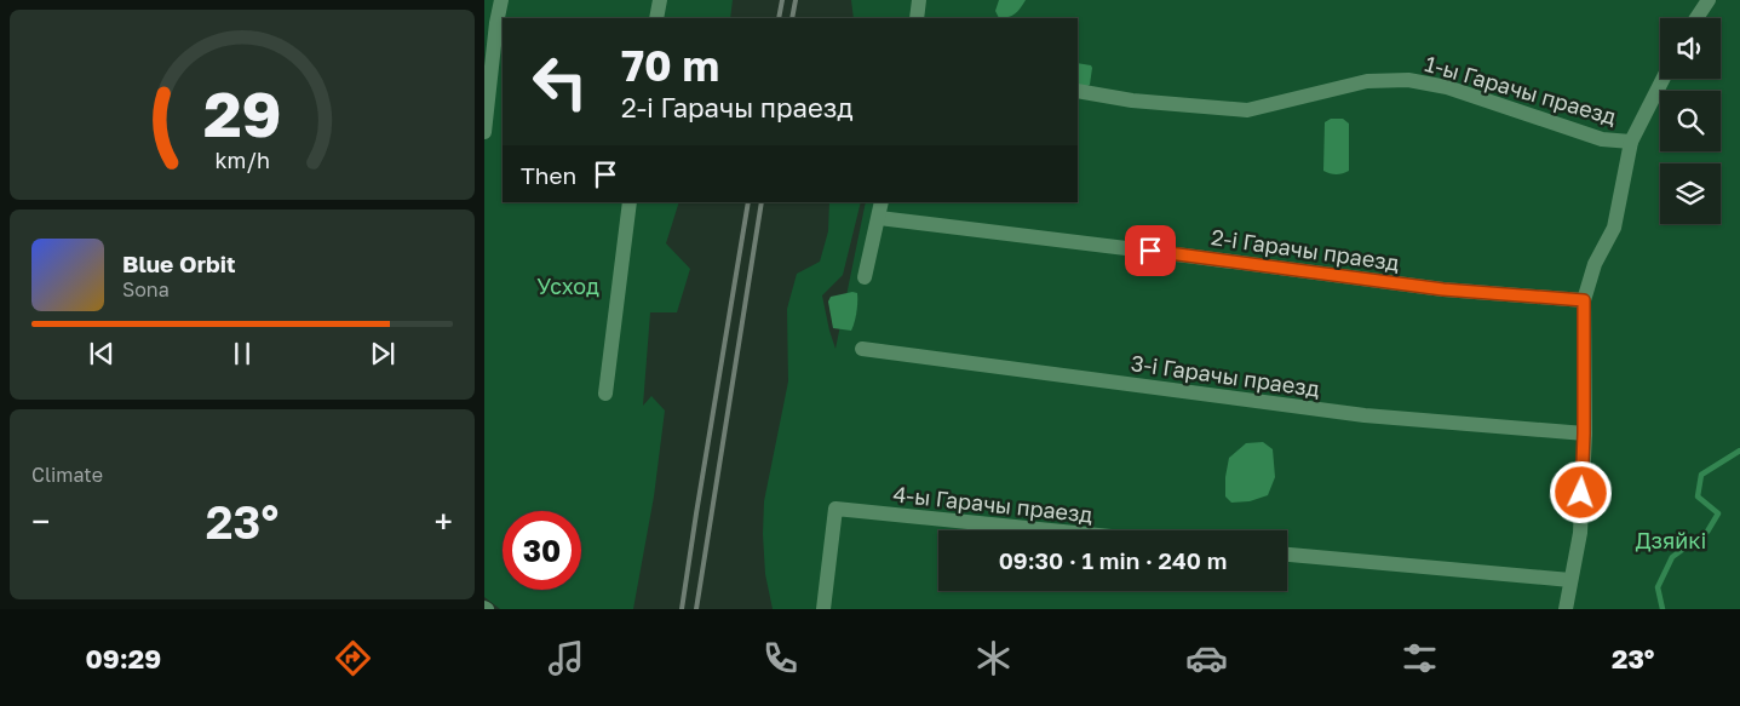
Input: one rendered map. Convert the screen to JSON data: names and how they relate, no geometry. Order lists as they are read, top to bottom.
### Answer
{
  "streets": {
    "street": [
      "1-ы Гарачы праезд",
      "2-і Гарачы праезд",
      "3-і Гарачы праезд",
      "4-ы Гарачы праезд"
    ]
  },
  "parks": ["Усход", "Дзяйкі"],
  "page": {
    "turn": ["70 m", "2-і Гарачы праезд"],
    "then": "Then",
    "song": ["Blue Orbit", "Sona"],
    "tile": "Climate",
    "heat": ["−", "23°", "+"],
    "limit": "30",
    "trip": "09:30 · 1 min · 240 m",
    "tabs": ["09:29", "23°"],
    "gauge": ["29", "km/h"]
  }
}
